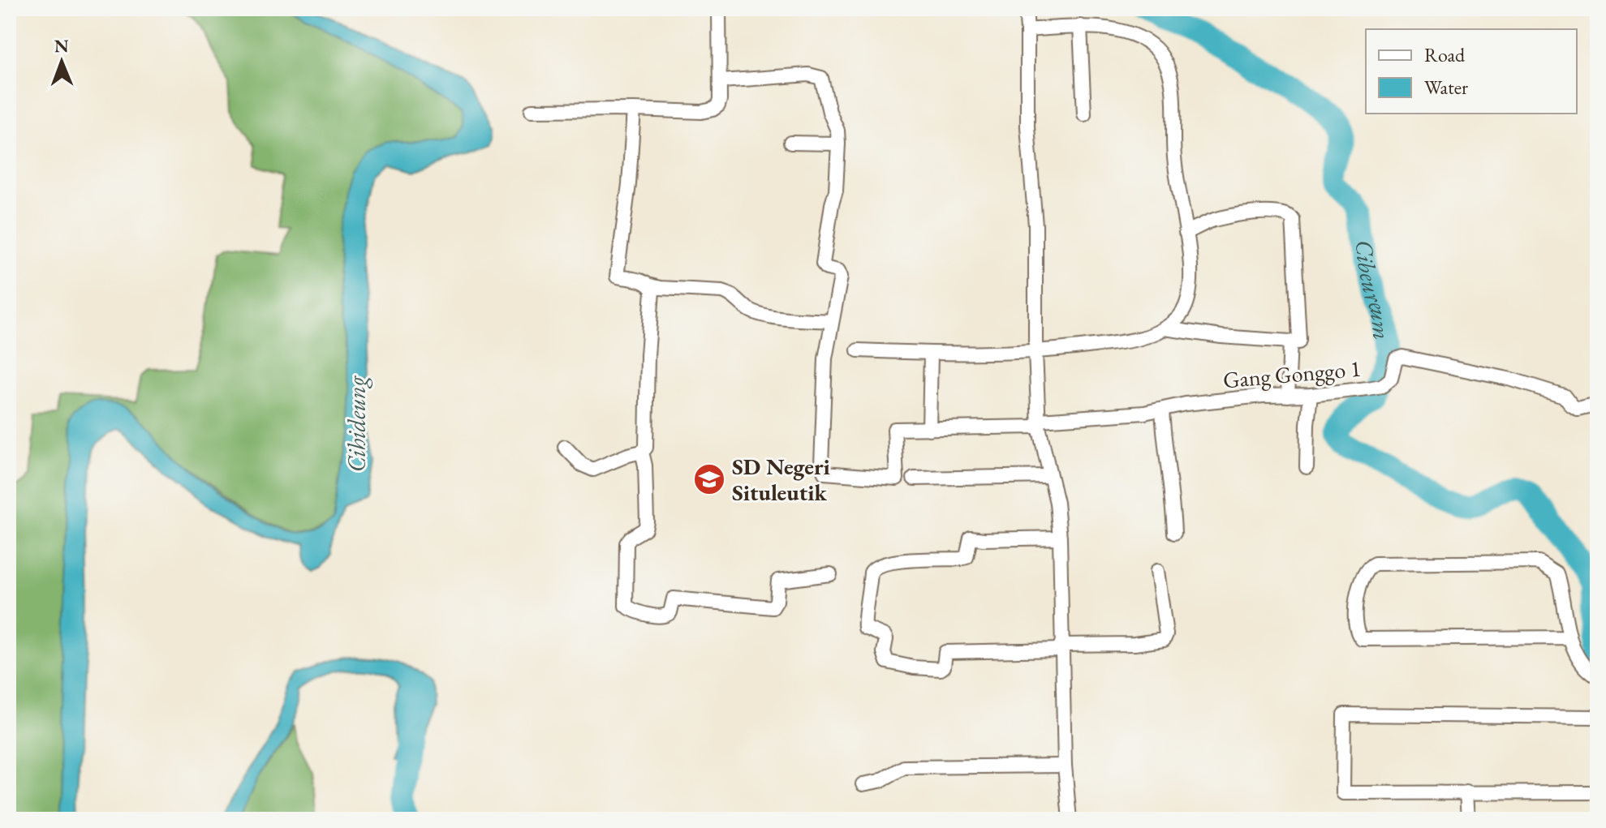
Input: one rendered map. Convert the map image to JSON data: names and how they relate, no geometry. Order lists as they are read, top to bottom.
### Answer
{
  "streets": {
    "street": ["Gang Gonggo 1"]
  },
  "water": ["Cibeureum", "Cihideung"],
  "places": {
    "school or university": ["SD Negeri Situleutik"]
  },
  "legend": ["Road", "Water"],
  "north": "top"
}
